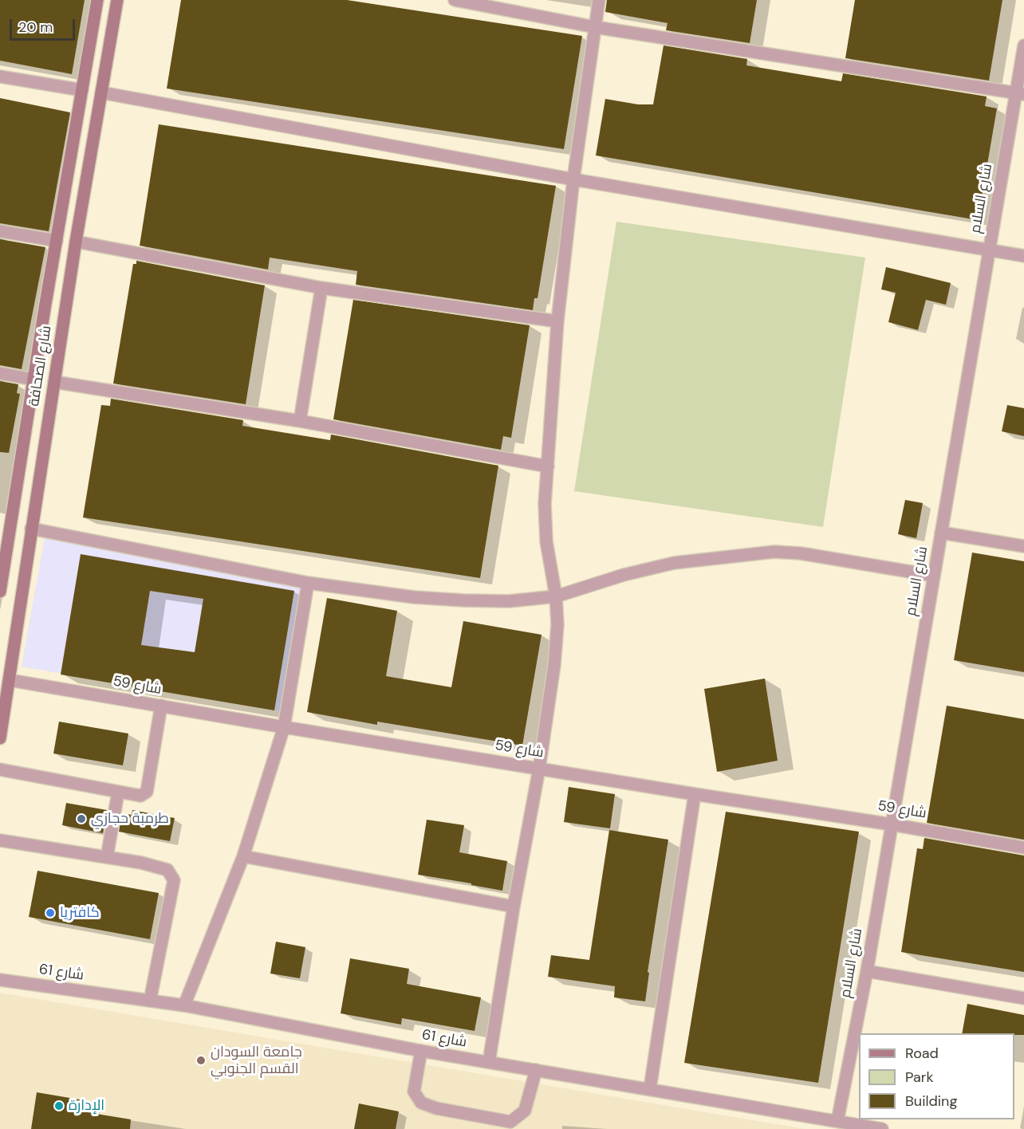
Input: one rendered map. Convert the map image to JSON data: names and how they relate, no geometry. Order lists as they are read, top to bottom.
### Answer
{
  "streets": {
    "main road": ["شارع الصحافة"],
    "street": ["شارع السلام", "شارع 59", "شارع 61"]
  },
  "crossings": [
    ["شارع السلام", "شارع 59"],
    ["شارع السلام", "شارع 61"],
    ["شارع الصحافة", "شارع 59"]
  ],
  "places": [
    "طرمبة حجازي",
    "كافتريا",
    "جامعة السودان القسم الجنوبي",
    "الإدارة"
  ],
  "legend": ["Road", "Park", "Building"],
  "scale_bar": "20 m"
}
